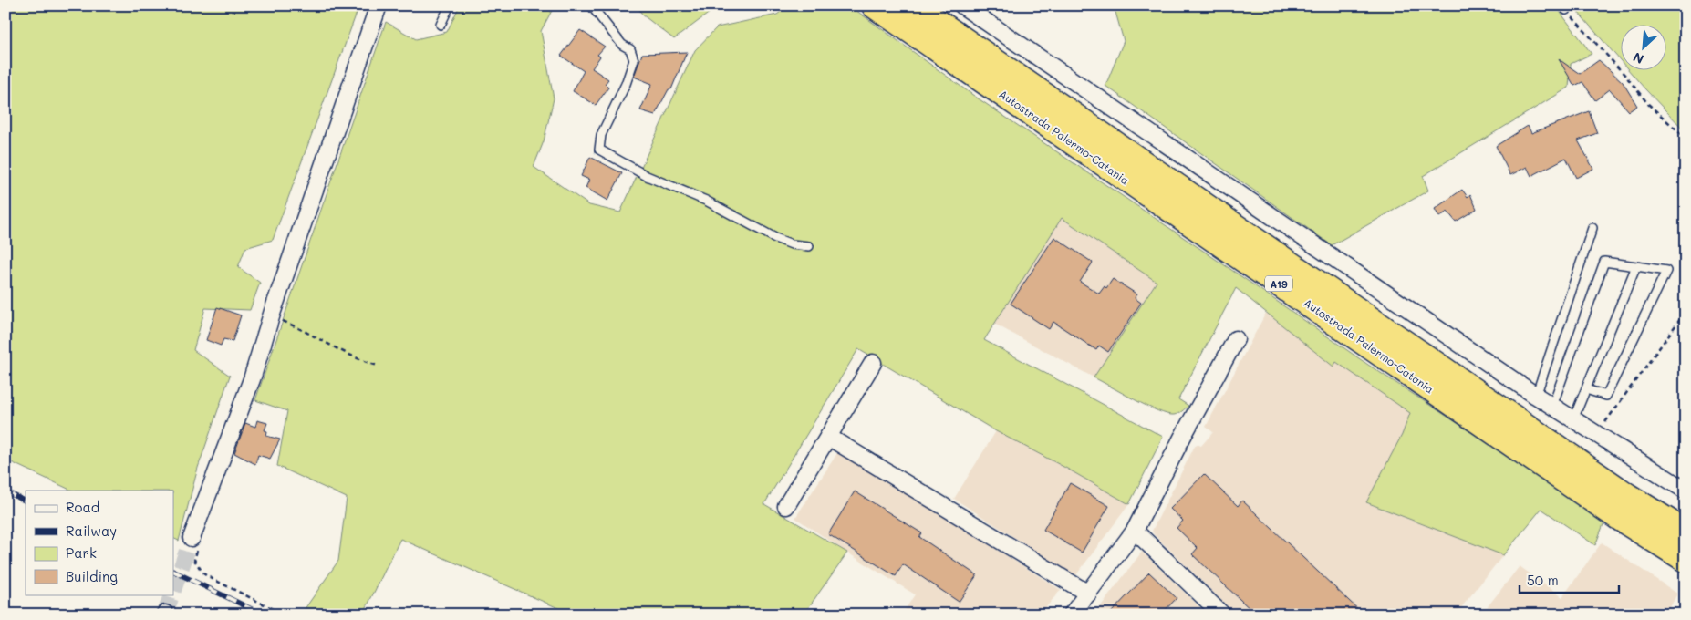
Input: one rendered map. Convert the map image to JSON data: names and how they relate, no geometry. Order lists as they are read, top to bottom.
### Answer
{
  "streets": {
    "highway": ["Autostrada Palermo-Catania", "A19"]
  },
  "legend": [
    "Road",
    "Railway",
    "Park",
    "Building"
  ],
  "scale_bar": "50 m",
  "north": "bottom left"
}
